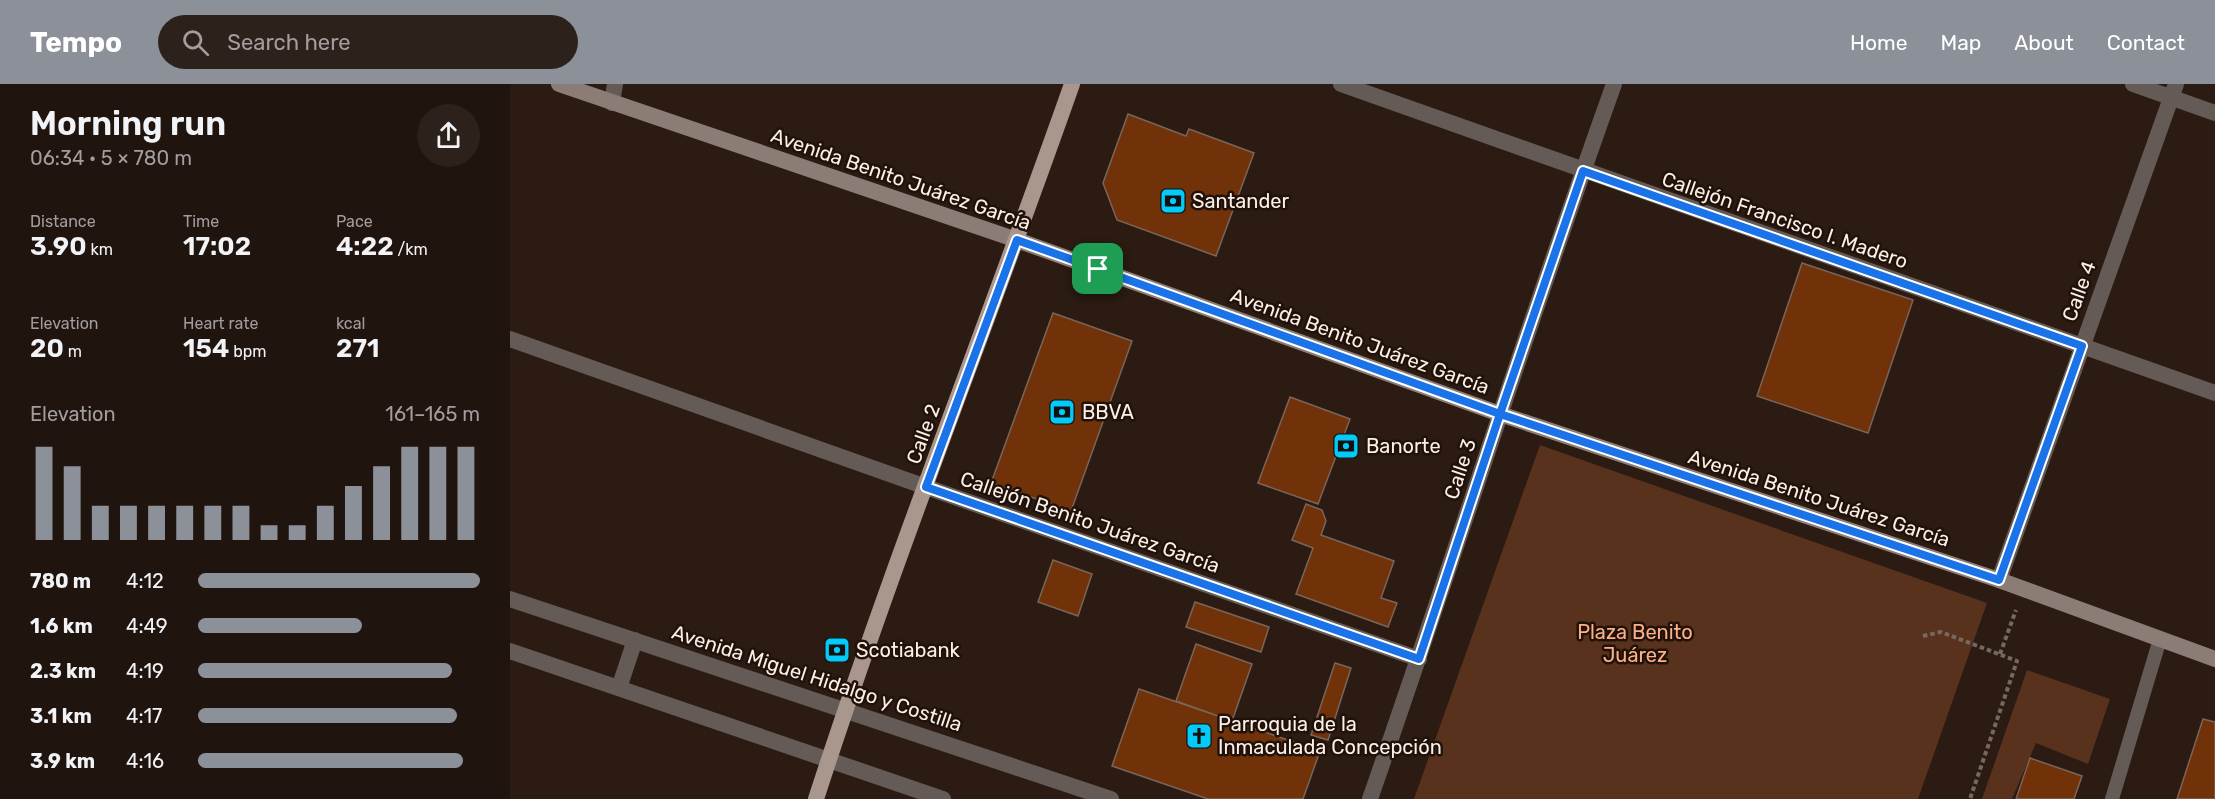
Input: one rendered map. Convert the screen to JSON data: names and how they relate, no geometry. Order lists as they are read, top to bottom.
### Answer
{
  "streets": {
    "main road": ["Avenida Benito Juárez García", "Calle 2"],
    "street": [
      "Callejón Francisco I. Madero",
      "Calle 4",
      "Calle 3",
      "Callejón Benito Juárez García",
      "Avenida Miguel Hidalgo y Costilla"
    ]
  },
  "crossings": [
    ["Avenida Benito Juárez García", "Calle 4"],
    ["Avenida Benito Juárez García", "Calle 2"],
    ["Avenida Benito Juárez García", "Calle 3"],
    ["Callejón Francisco I. Madero", "Calle 4"],
    ["Callejón Francisco I. Madero", "Calle 3"],
    ["Calle 2", "Callejón Benito Juárez García"],
    ["Calle 2", "Avenida Miguel Hidalgo y Costilla"],
    ["Calle 3", "Callejón Benito Juárez García"]
  ],
  "parks": ["Plaza Benito Juárez"],
  "places": {
    "bank": [
      "Santander",
      "BBVA",
      "Banorte",
      "Scotiabank"
    ],
    "church": ["Parroquia de la Inmaculada Concepción"]
  },
  "page": {
    "header": "Tempo",
    "search": "Search here",
    "nav": [
      "Home",
      "Map",
      "About",
      "Contact"
    ],
    "heading": ["Morning run", "06:34 · 5 × 780 m"],
    "stats": [
      ["Distance", "3.90 km"],
      ["Time", "17:02"],
      ["Pace", "4:22 /km"],
      ["Elevation", "20 m"],
      ["Heart rate", "154 bpm"],
      ["kcal", "271"]
    ],
    "chart": ["Elevation", "161–165 m"],
    "list": [
      {
        "name": "780 m",
        "note": "4:12"
      },
      {
        "name": "1.6 km",
        "note": "4:49"
      },
      {
        "name": "2.3 km",
        "note": "4:19"
      },
      {
        "name": "3.1 km",
        "note": "4:17"
      },
      {
        "name": "3.9 km",
        "note": "4:16"
      }
    ]
  }
}
